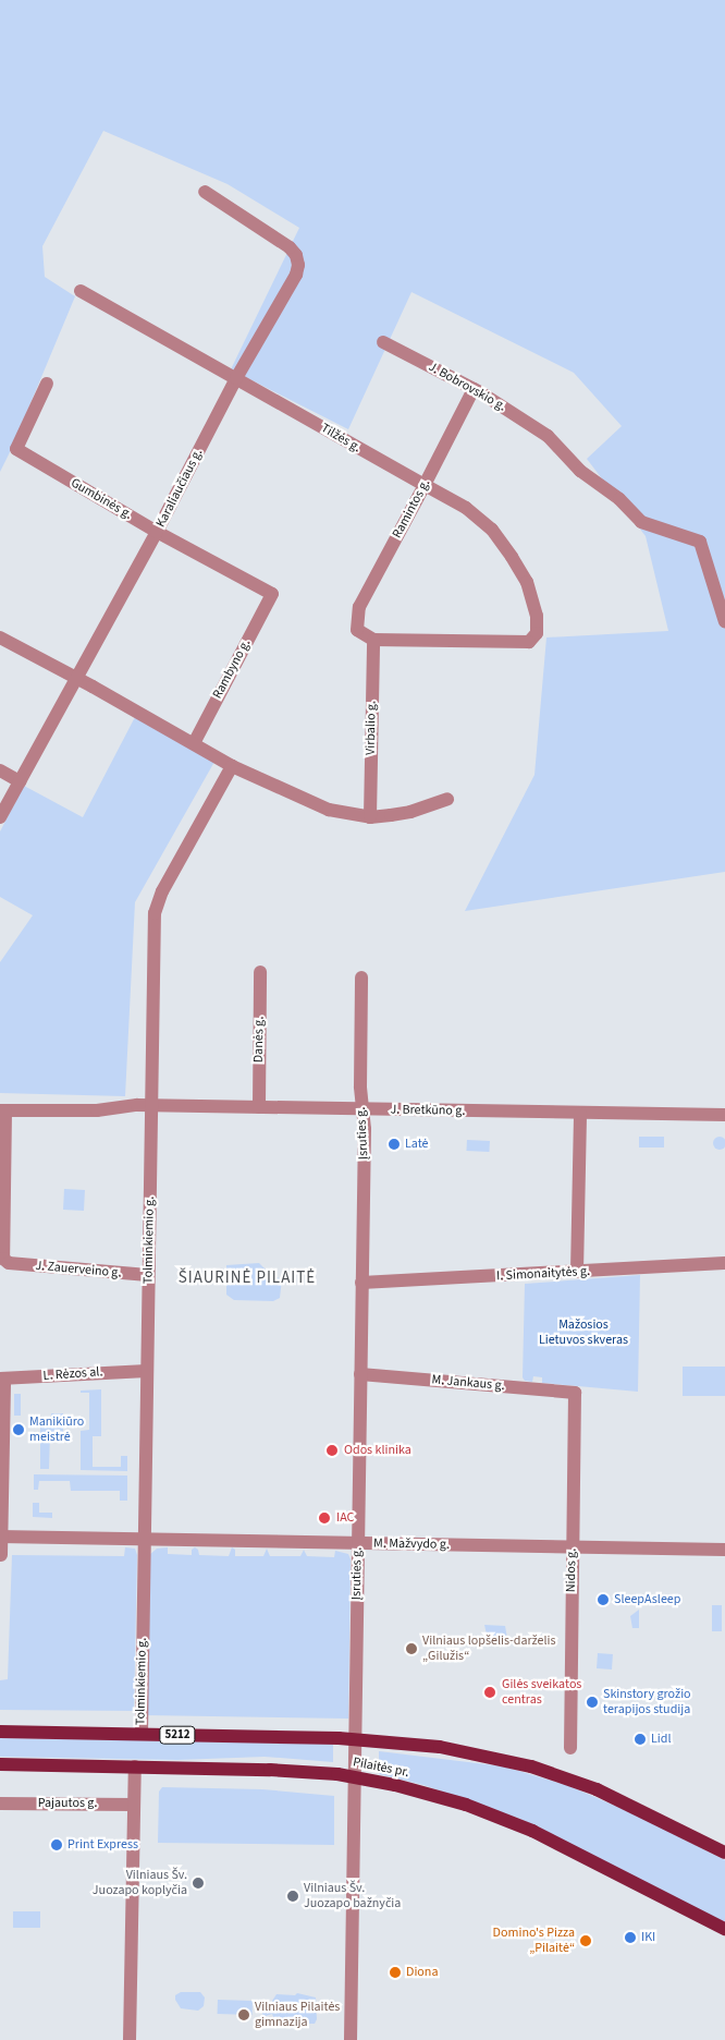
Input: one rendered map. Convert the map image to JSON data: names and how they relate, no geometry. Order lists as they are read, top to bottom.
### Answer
{
  "streets": {
    "main road": ["5212", "Pilaitės pr."],
    "street": [
      "J. Bobrovskio g.",
      "Tilžės g.",
      "Karaliaučiaus g.",
      "Gumbinės g.",
      "Ramintos g.",
      "Rambyno g.",
      "Virbalio g.",
      "Danės g.",
      "J. Bretkūno g.",
      "Įsruties g.",
      "Tolminkiemio g.",
      "J. Zauerveino g.",
      "I. Simonaitytės g.",
      "L. Rėzos al.",
      "M. Jankaus g.",
      "M. Mažvydo g.",
      "Nidos g.",
      "Pajautos g."
    ]
  },
  "crossings": [
    ["J. Bobrovskio g.", "Ramintos g."],
    ["Tilžės g.", "Karaliaučiaus g."],
    ["Tilžės g.", "Ramintos g."],
    ["Tilžės g.", "Virbalio g."],
    ["Karaliaučiaus g.", "Gumbinės g."],
    ["Gumbinės g.", "Rambyno g."],
    ["Ramintos g.", "Virbalio g."],
    ["Danės g.", "J. Bretkūno g."],
    ["J. Bretkūno g.", "Įsruties g."],
    ["J. Bretkūno g.", "Tolminkiemio g."],
    ["J. Bretkūno g.", "J. Zauerveino g."],
    ["Įsruties g.", "I. Simonaitytės g."],
    ["Įsruties g.", "M. Jankaus g."],
    ["Įsruties g.", "M. Mažvydo g."],
    ["Įsruties g.", "Pilaitės pr."],
    ["Tolminkiemio g.", "J. Zauerveino g."],
    ["Tolminkiemio g.", "L. Rėzos al."],
    ["Tolminkiemio g.", "M. Mažvydo g."],
    ["Tolminkiemio g.", "Pilaitės pr."],
    ["M. Jankaus g.", "Nidos g."],
    ["M. Mažvydo g.", "Nidos g."]
  ],
  "districts": ["ŠIAURINĖ PILAITĖ"],
  "parks": ["Mažosios Lietuvos skveras"],
  "places": [
    "Latė",
    "Manikiūro meistrė",
    "Odos klinika",
    "IAC",
    "SleepAsleep",
    "Vilniaus lopšelis-darželis „Gilužis“",
    "Gilės sveikatos centras",
    "Skinstory grožio terapijos studija",
    "Lidl",
    "Print Express",
    "Vilniaus Šv. Juozapo koplyčia",
    "Vilniaus Šv. Juozapo bažnyčia",
    "IKI",
    "Domino's Pizza „Pilaitė“",
    "Diona",
    "Vilniaus Pilaitės gimnazija"
  ]
}
